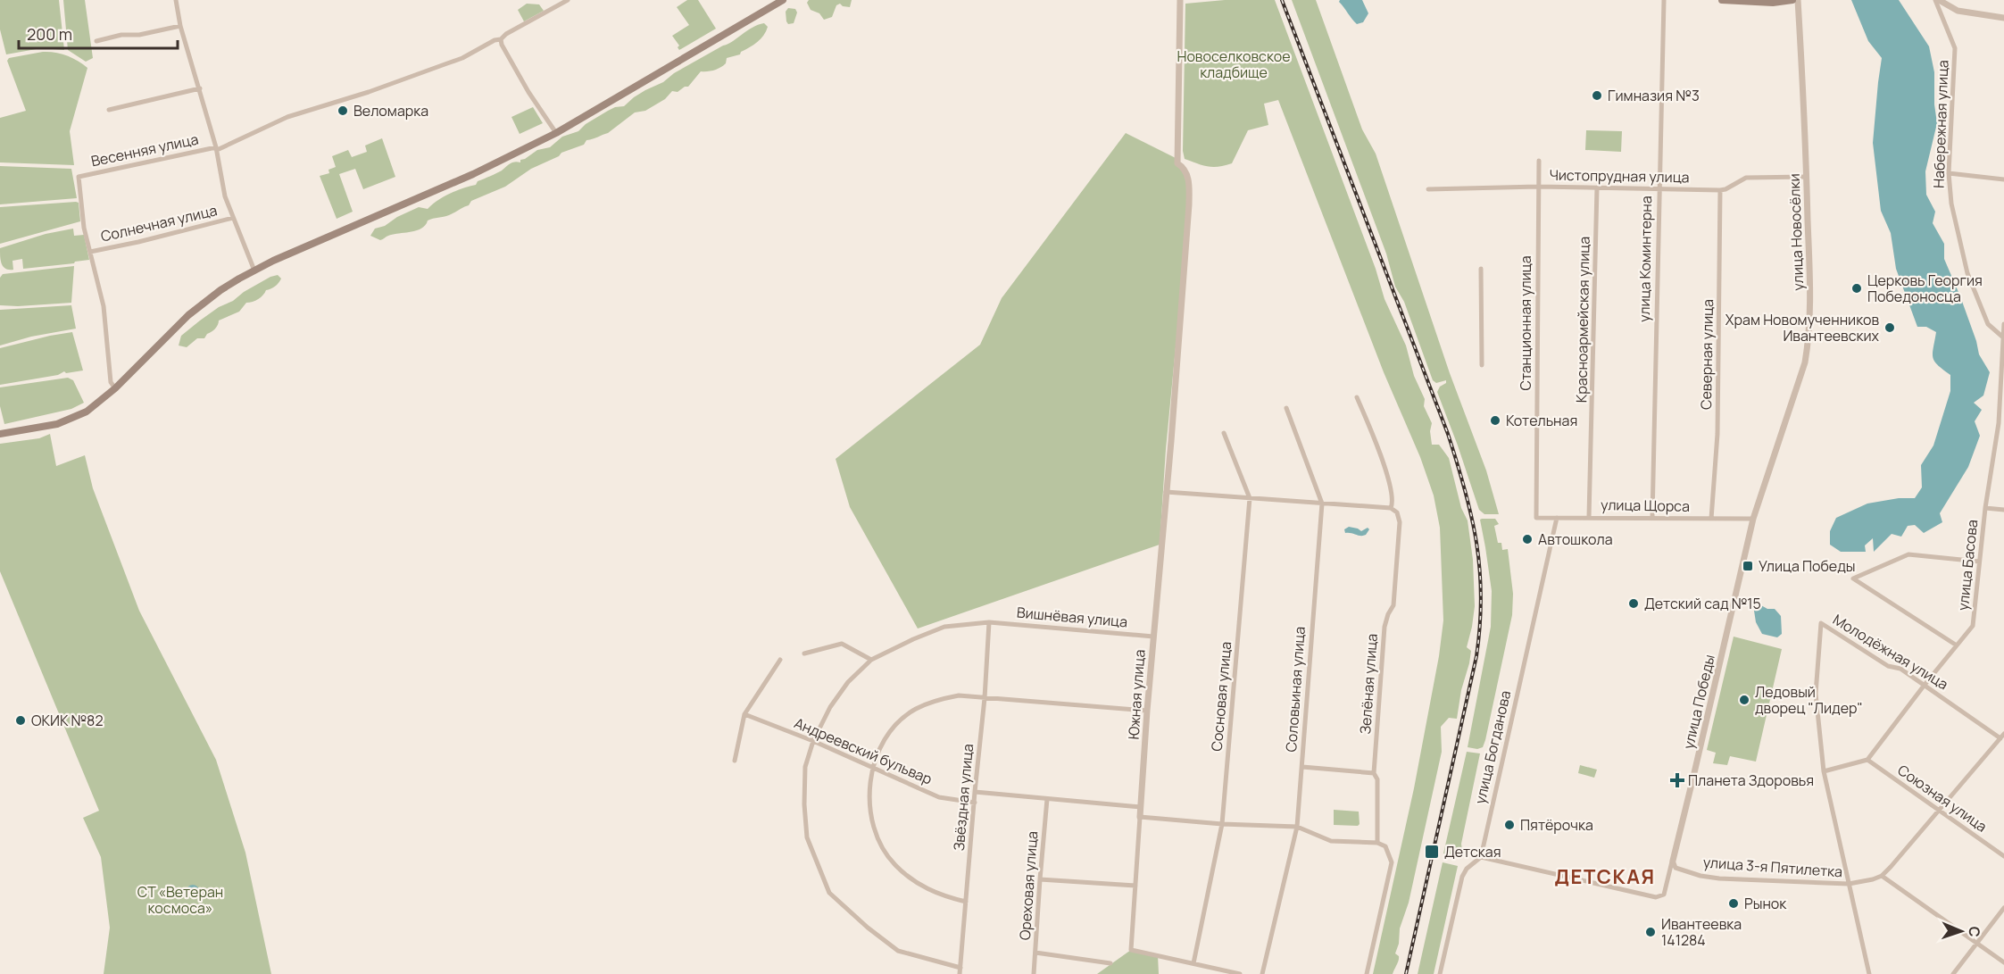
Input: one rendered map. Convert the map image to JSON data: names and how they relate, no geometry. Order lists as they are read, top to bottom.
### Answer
{
  "streets": {
    "street": [
      "Набережная улица",
      "Весенняя улица",
      "Чистопрудная улица",
      "Солнечная улица",
      "улица Новосёлки",
      "улица Коминтерна",
      "Красноармейская улица",
      "Станционная улица",
      "Северная улица",
      "улица Щорса",
      "улица Басова",
      "Вишнёвая улица",
      "Молодёжная улица",
      "Зелёная улица",
      "Соловьиная улица",
      "Южная улица",
      "Сосновая улица",
      "улица Победы",
      "улица Богданова",
      "Андреевский бульвар",
      "Звёздная улица",
      "Союзная улица",
      "улица 3-я Пятилетка",
      "Ореховая улица"
    ]
  },
  "crossings": [
    ["Набережная улица", "улица Басова"],
    ["Весенняя улица", "Солнечная улица"],
    ["Чистопрудная улица", "улица Новосёлки"],
    ["Чистопрудная улица", "улица Коминтерна"],
    ["Чистопрудная улица", "Красноармейская улица"],
    ["Чистопрудная улица", "Станционная улица"],
    ["Чистопрудная улица", "Северная улица"],
    ["улица Новосёлки", "улица Щорса"],
    ["улица Новосёлки", "улица Победы"],
    ["улица Коминтерна", "улица Щорса"],
    ["Красноармейская улица", "улица Щорса"],
    ["Станционная улица", "улица Щорса"],
    ["Северная улица", "улица Щорса"],
    ["улица Щорса", "улица Победы"],
    ["улица Щорса", "улица Богданова"],
    ["улица Басова", "Молодёжная улица"],
    ["улица Басова", "Союзная улица"],
    ["Вишнёвая улица", "Южная улица"],
    ["Вишнёвая улица", "Андреевский бульвар"],
    ["Вишнёвая улица", "Звёздная улица"],
    ["Южная улица", "Сосновая улица"],
    ["улица Победы", "улица Богданова"],
    ["улица Победы", "улица 3-я Пятилетка"],
    ["Андреевский бульвар", "Звёздная улица"]
  ],
  "districts": ["ДЕТСКАЯ"],
  "parks": ["Новоселковское кладбище", "СТ «Ветеран космоса»"],
  "places": {
    "other": [
      "Гимназия №3",
      "Веломарка",
      "Церковь Георгия Победоносца",
      "Храм Новомученников Ивантеевских",
      "Котельная",
      "Автошкола",
      "Детский сад №15",
      "Ледовый дворец \"Лидер\"",
      "ОКИК №82",
      "Пятёрочка",
      "Рынок",
      "Ивантеевка 141284"
    ],
    "transit": ["Улица Победы", "Детская"],
    "health": ["Планета Здоровья"]
  },
  "scale_bar": "200 m",
  "north": "right"
}
